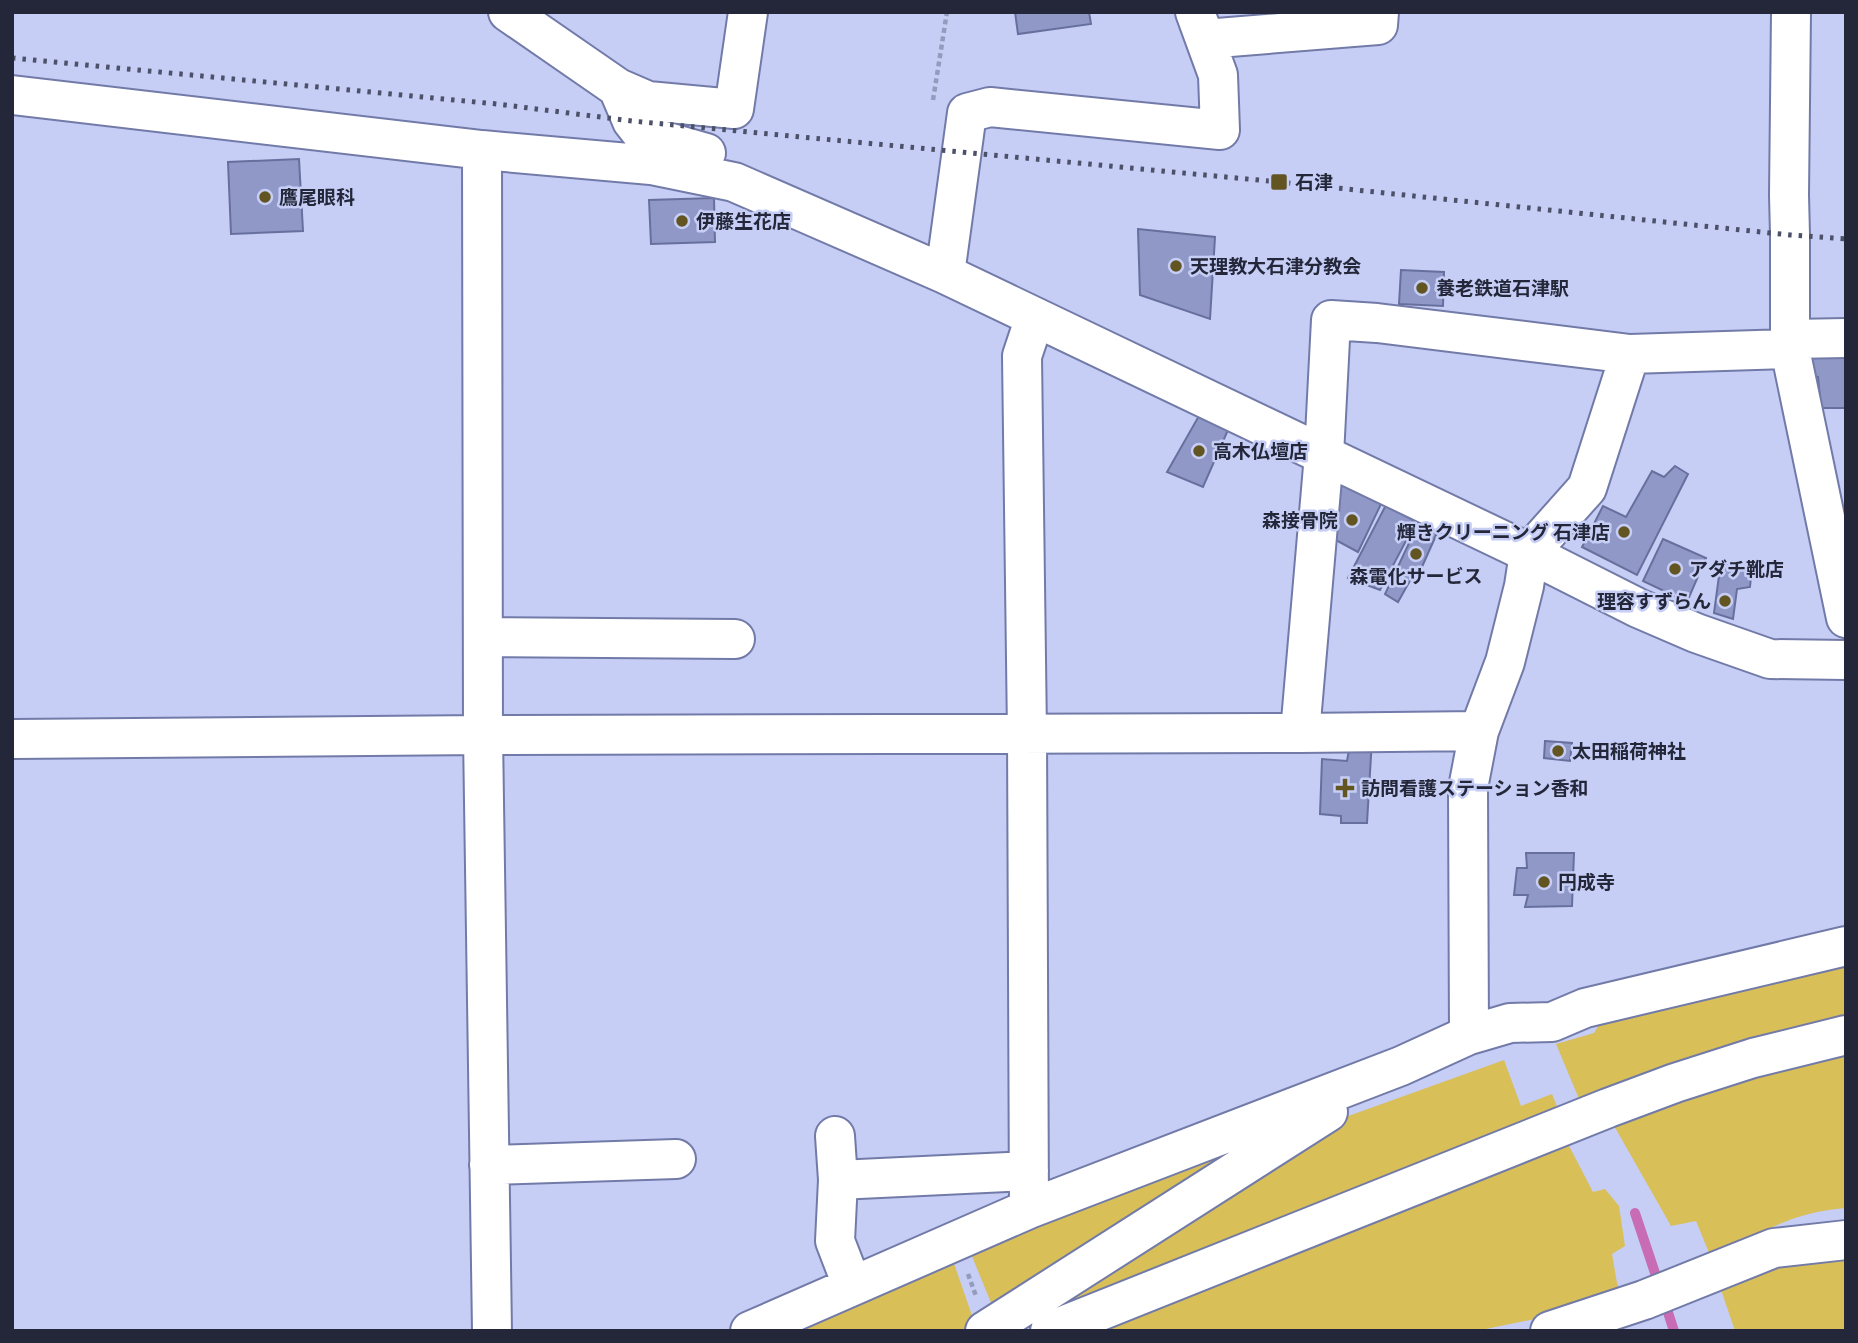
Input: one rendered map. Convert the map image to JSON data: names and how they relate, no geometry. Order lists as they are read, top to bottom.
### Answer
{
  "places": {
    "transit": ["石津"],
    "other": [
      "鷹尾眼科",
      "伊藤生花店",
      "天理教大石津分教会",
      "養老鉄道石津駅",
      "高木仏壇店",
      "森接骨院",
      "輝きクリーニング 石津店",
      "森電化サービス",
      "アダチ靴店",
      "理容すずらん",
      "太田稲荷神社",
      "円成寺"
    ],
    "health": ["訪問看護ステーション香和"]
  }
}
